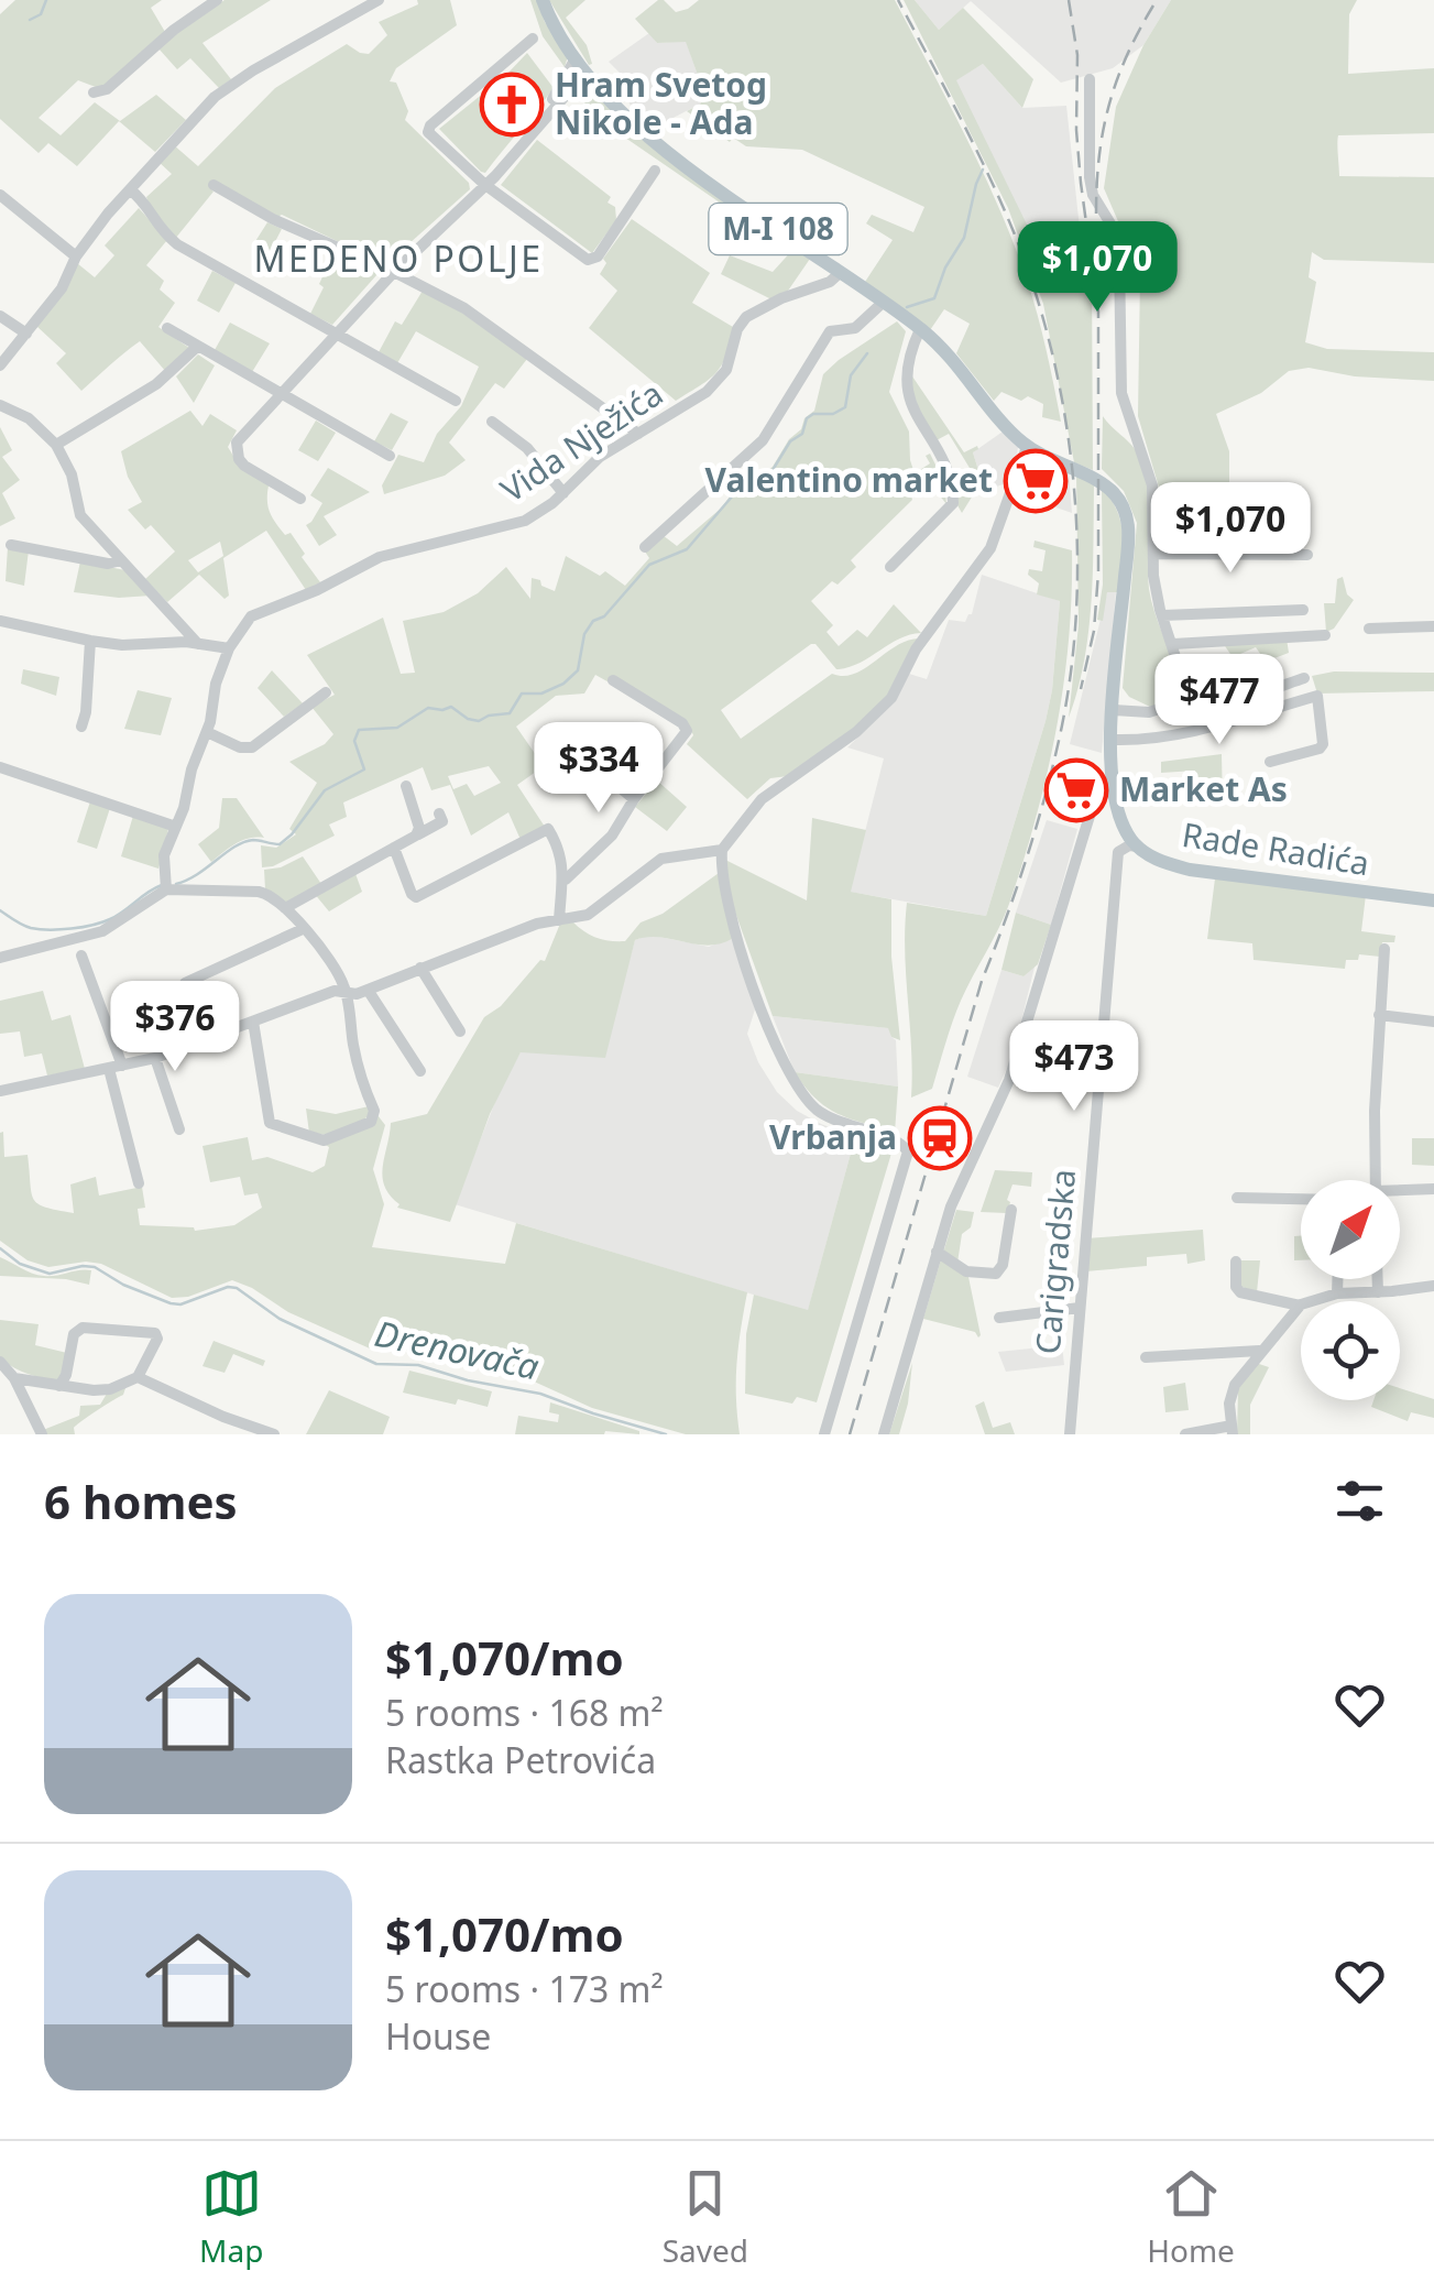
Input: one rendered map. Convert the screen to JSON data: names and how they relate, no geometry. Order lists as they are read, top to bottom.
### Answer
{
  "streets": {
    "main road": ["M-I 108", "Rade Radića"],
    "street": ["Vida Nježića", "Carigradska"]
  },
  "crossings": [
    ["M-I 108", "Vida Nježića"],
    ["M-I 108", "Rade Radića"],
    ["Rade Radića", "Carigradska"]
  ],
  "districts": ["MEDENO POLJE"],
  "water": ["Drenovača"],
  "places": {
    "church": ["Hram Svetog Nikole - Ada"],
    "supermarket": ["Valentino market", "Market As"],
    "station": ["Vrbanja"]
  },
  "north": "top right",
  "page": {
    "price": [
      "$1,070",
      "$1,070",
      "$477",
      "$334",
      "$376",
      "$473"
    ],
    "heading": "6 homes",
    "list": [
      {
        "name": "$1,070/mo",
        "note": "5 rooms · 168 m² · Rastka Petrovića"
      },
      {
        "name": "$1,070/mo",
        "note": "5 rooms · 173 m² · House"
      }
    ],
    "tabs": ["Map", "Saved", "Home"]
  }
}
